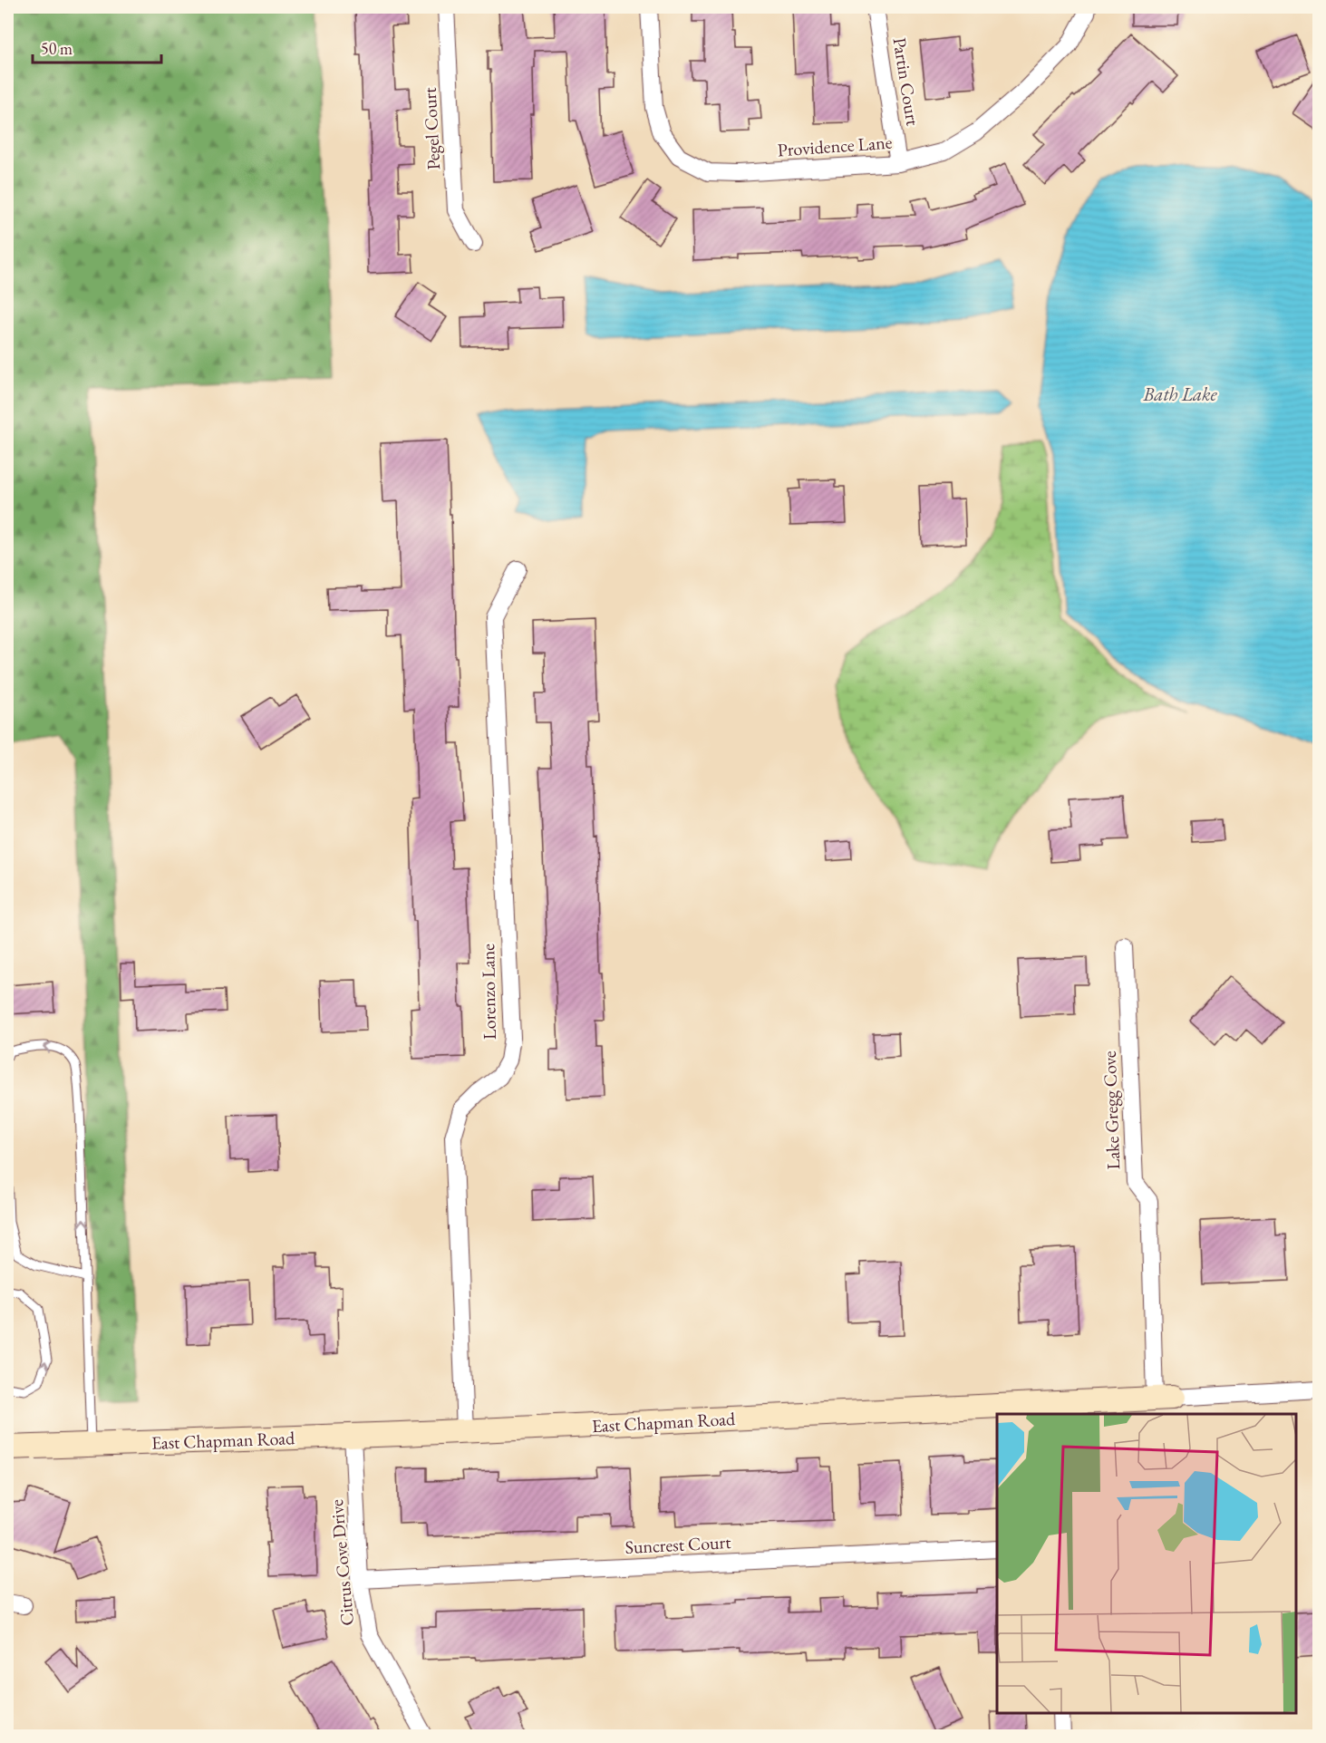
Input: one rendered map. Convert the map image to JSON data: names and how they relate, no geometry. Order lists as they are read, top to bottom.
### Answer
{
  "streets": {
    "street": [
      "Partin Court",
      "Pegel Court",
      "Providence Lane",
      "Lorenzo Lane",
      "Lake Gregg Cove",
      "East Chapman Road",
      "Suncrest Court",
      "Citrus Cove Drive"
    ]
  },
  "crossings": [
    ["Partin Court", "Providence Lane"],
    ["Lorenzo Lane", "East Chapman Road"],
    ["Lake Gregg Cove", "East Chapman Road"],
    ["East Chapman Road", "Citrus Cove Drive"],
    ["Suncrest Court", "Citrus Cove Drive"]
  ],
  "water": ["Bath Lake"],
  "scale_bar": "50 m"
}
